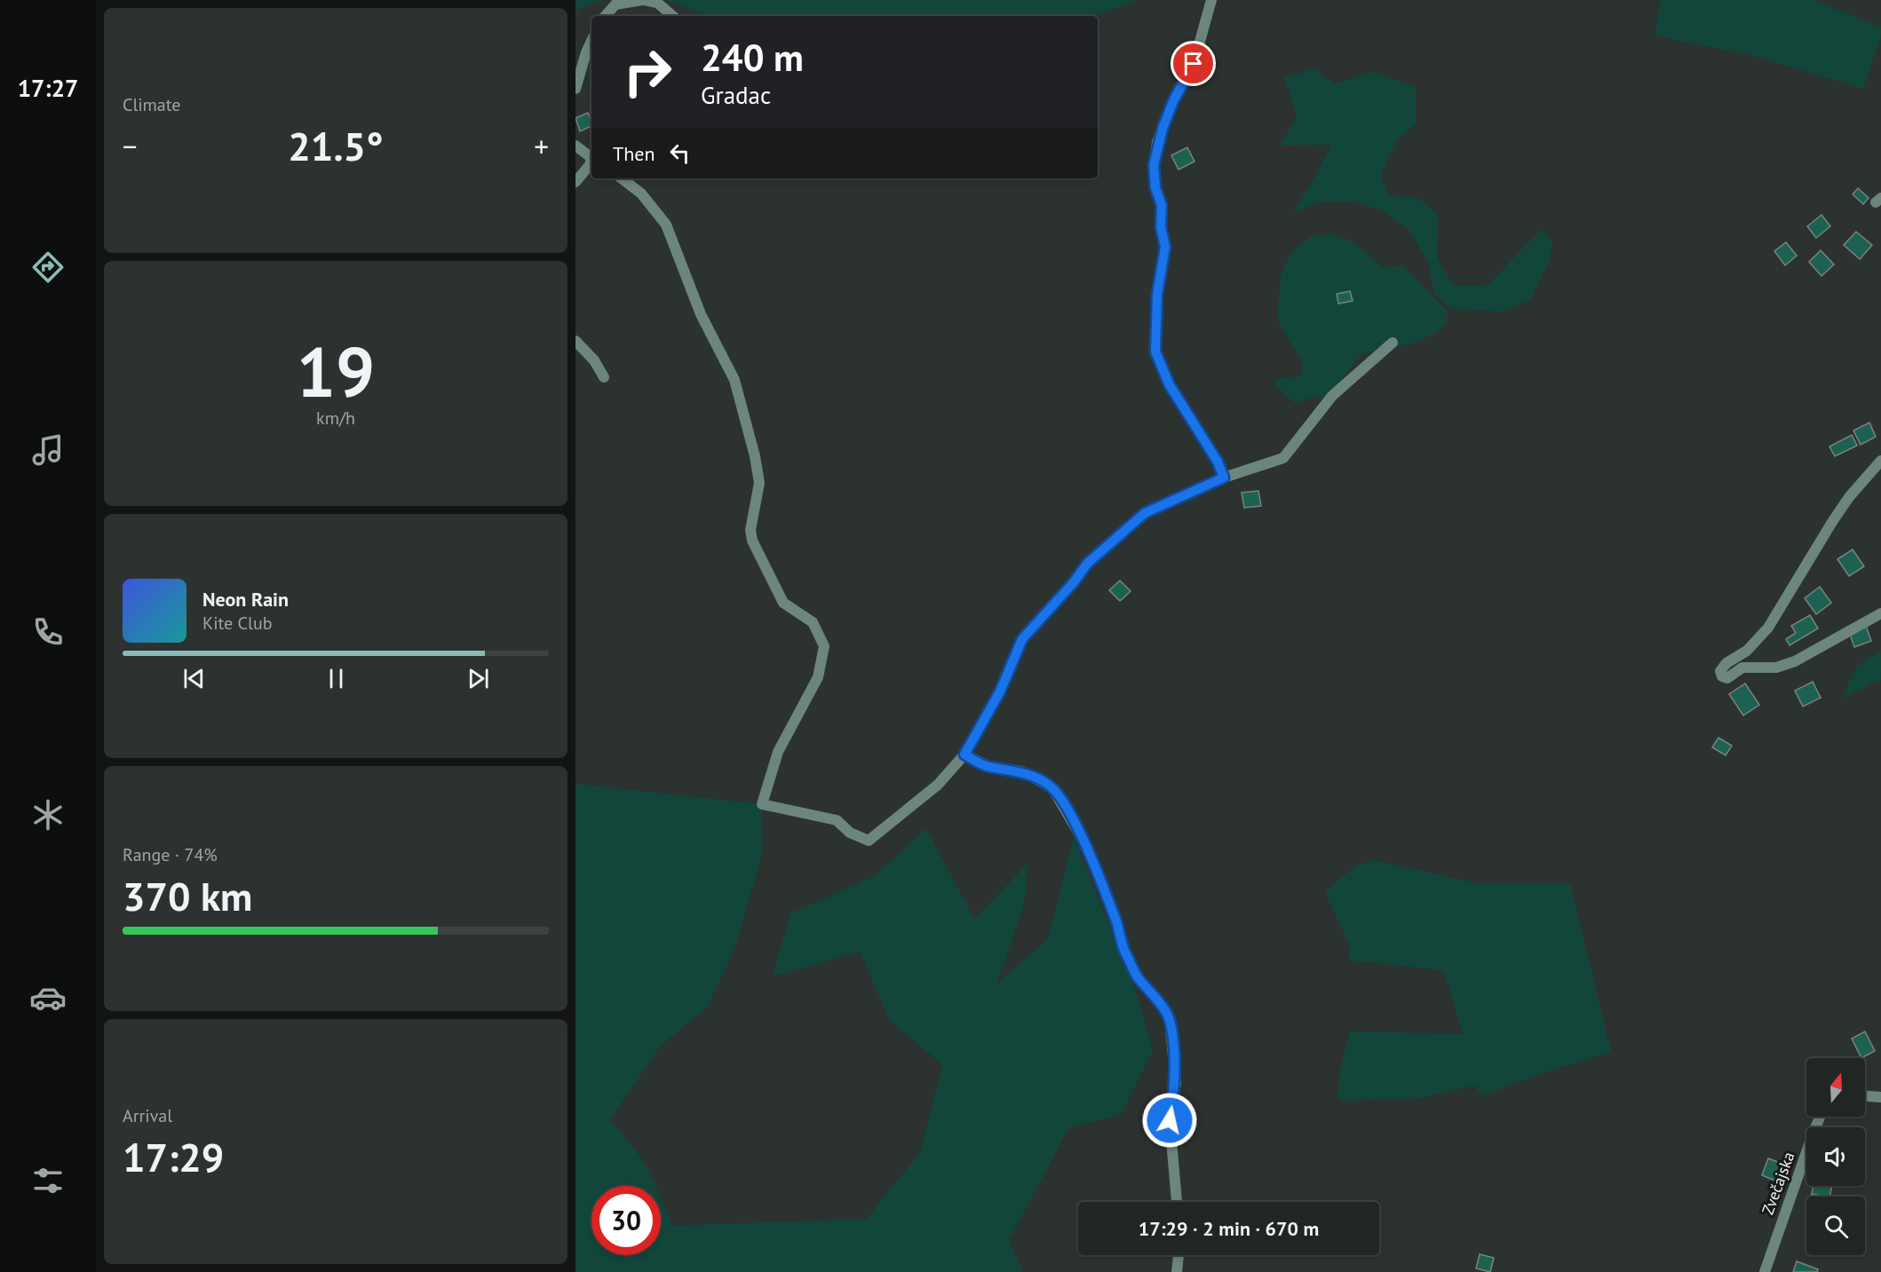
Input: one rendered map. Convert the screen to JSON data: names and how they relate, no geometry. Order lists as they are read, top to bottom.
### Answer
{
  "streets": {
    "street": ["Zvečajska"]
  },
  "north": "top",
  "page": {
    "tabs": "17:27",
    "tile": [
      "Climate",
      ["19", "km/h"],
      ["Range · 74%", "370 km"],
      ["Arrival", "17:29"]
    ],
    "turn": ["240 m", "Gradac"],
    "heat": ["−", "21.5°", "+"],
    "then": "Then",
    "song": ["Neon Rain", "Kite Club"],
    "limit": "30",
    "trip": "17:29 · 2 min · 670 m"
  }
}
